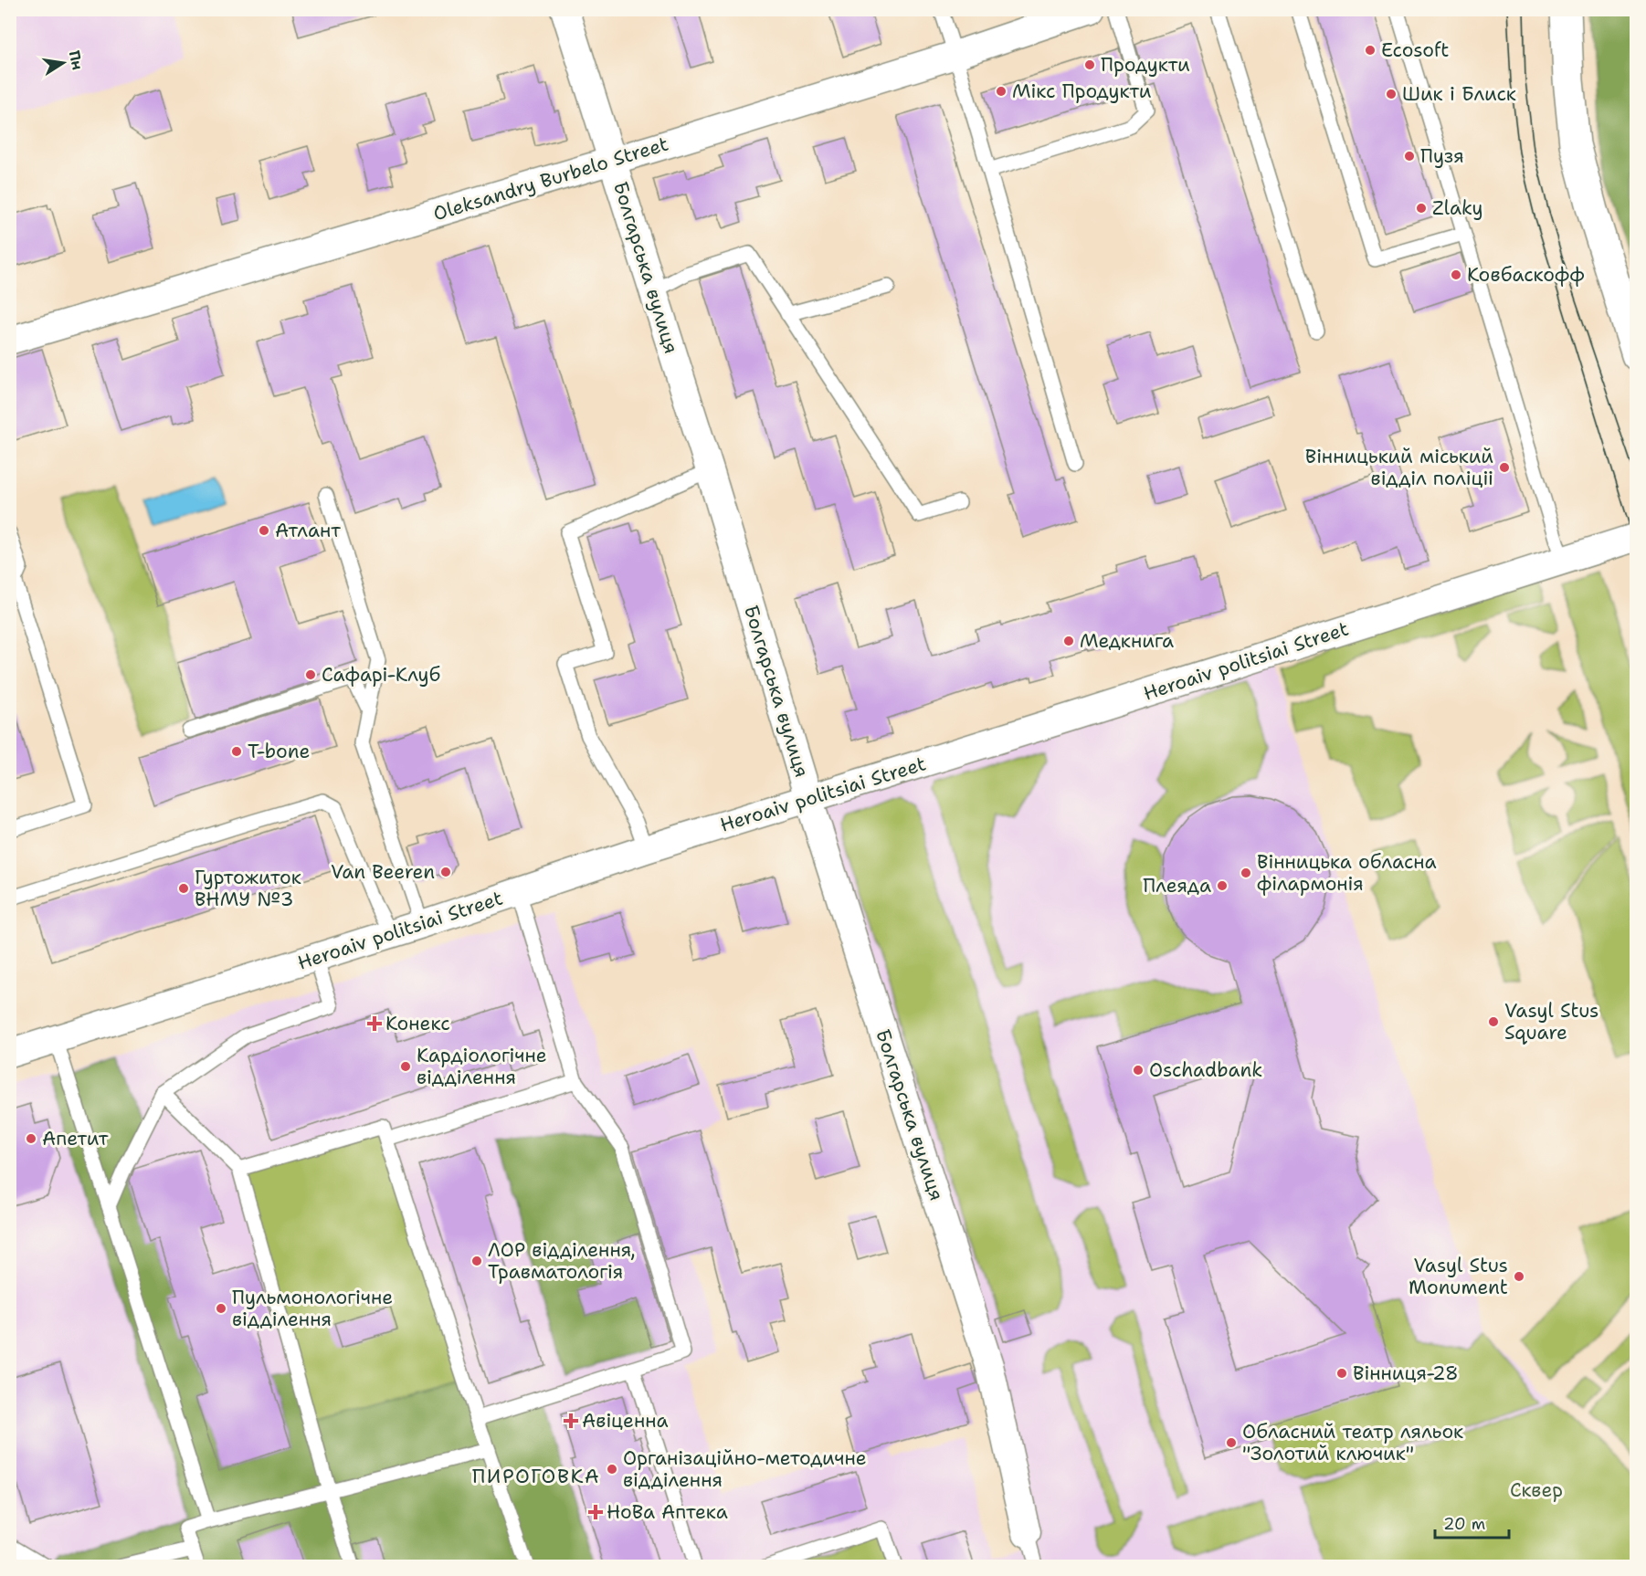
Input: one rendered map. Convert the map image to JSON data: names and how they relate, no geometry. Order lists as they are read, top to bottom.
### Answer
{
  "streets": {
    "street": ["Oleksandry Burbelo Street", "Болгарська вулиця", "Heroaiv politsiai Street"]
  },
  "crossings": [
    ["Oleksandry Burbelo Street", "Болгарська вулиця"],
    ["Болгарська вулиця", "Heroaiv politsiai Street"]
  ],
  "districts": ["ПИРОГОВКА"],
  "parks": ["Сквер"],
  "places": {
    "other": [
      "Ecosoft",
      "Продукти",
      "Мікс Продукти",
      "Шик і Блиск",
      "Пузя",
      "Zlaky",
      "Ковбаскофф",
      "Вінницький міський відділ поліціі",
      "Атлант",
      "Медкнига",
      "Сафарі-Клуб",
      "T-bone",
      "Van Beeren",
      "Вінницька обласна філармонія",
      "Плеяда",
      "Гуртожиток ВНМУ №3",
      "Vasyl Stus Square",
      "Кардіологічне відділення",
      "Oschadbank",
      "Апетит",
      "ЛОР відділення, Травматологія",
      "Vasyl Stus Monument",
      "Пульмонологічне відділення",
      "Вінниця-28",
      "Обласний театр ляльок \"Золотий ключик\"",
      "Організаційно-методичне відділення"
    ],
    "health": ["Конекс", "Авіценна", "НоВа Аптека"]
  },
  "scale_bar": "20 m",
  "north": "right"
}
